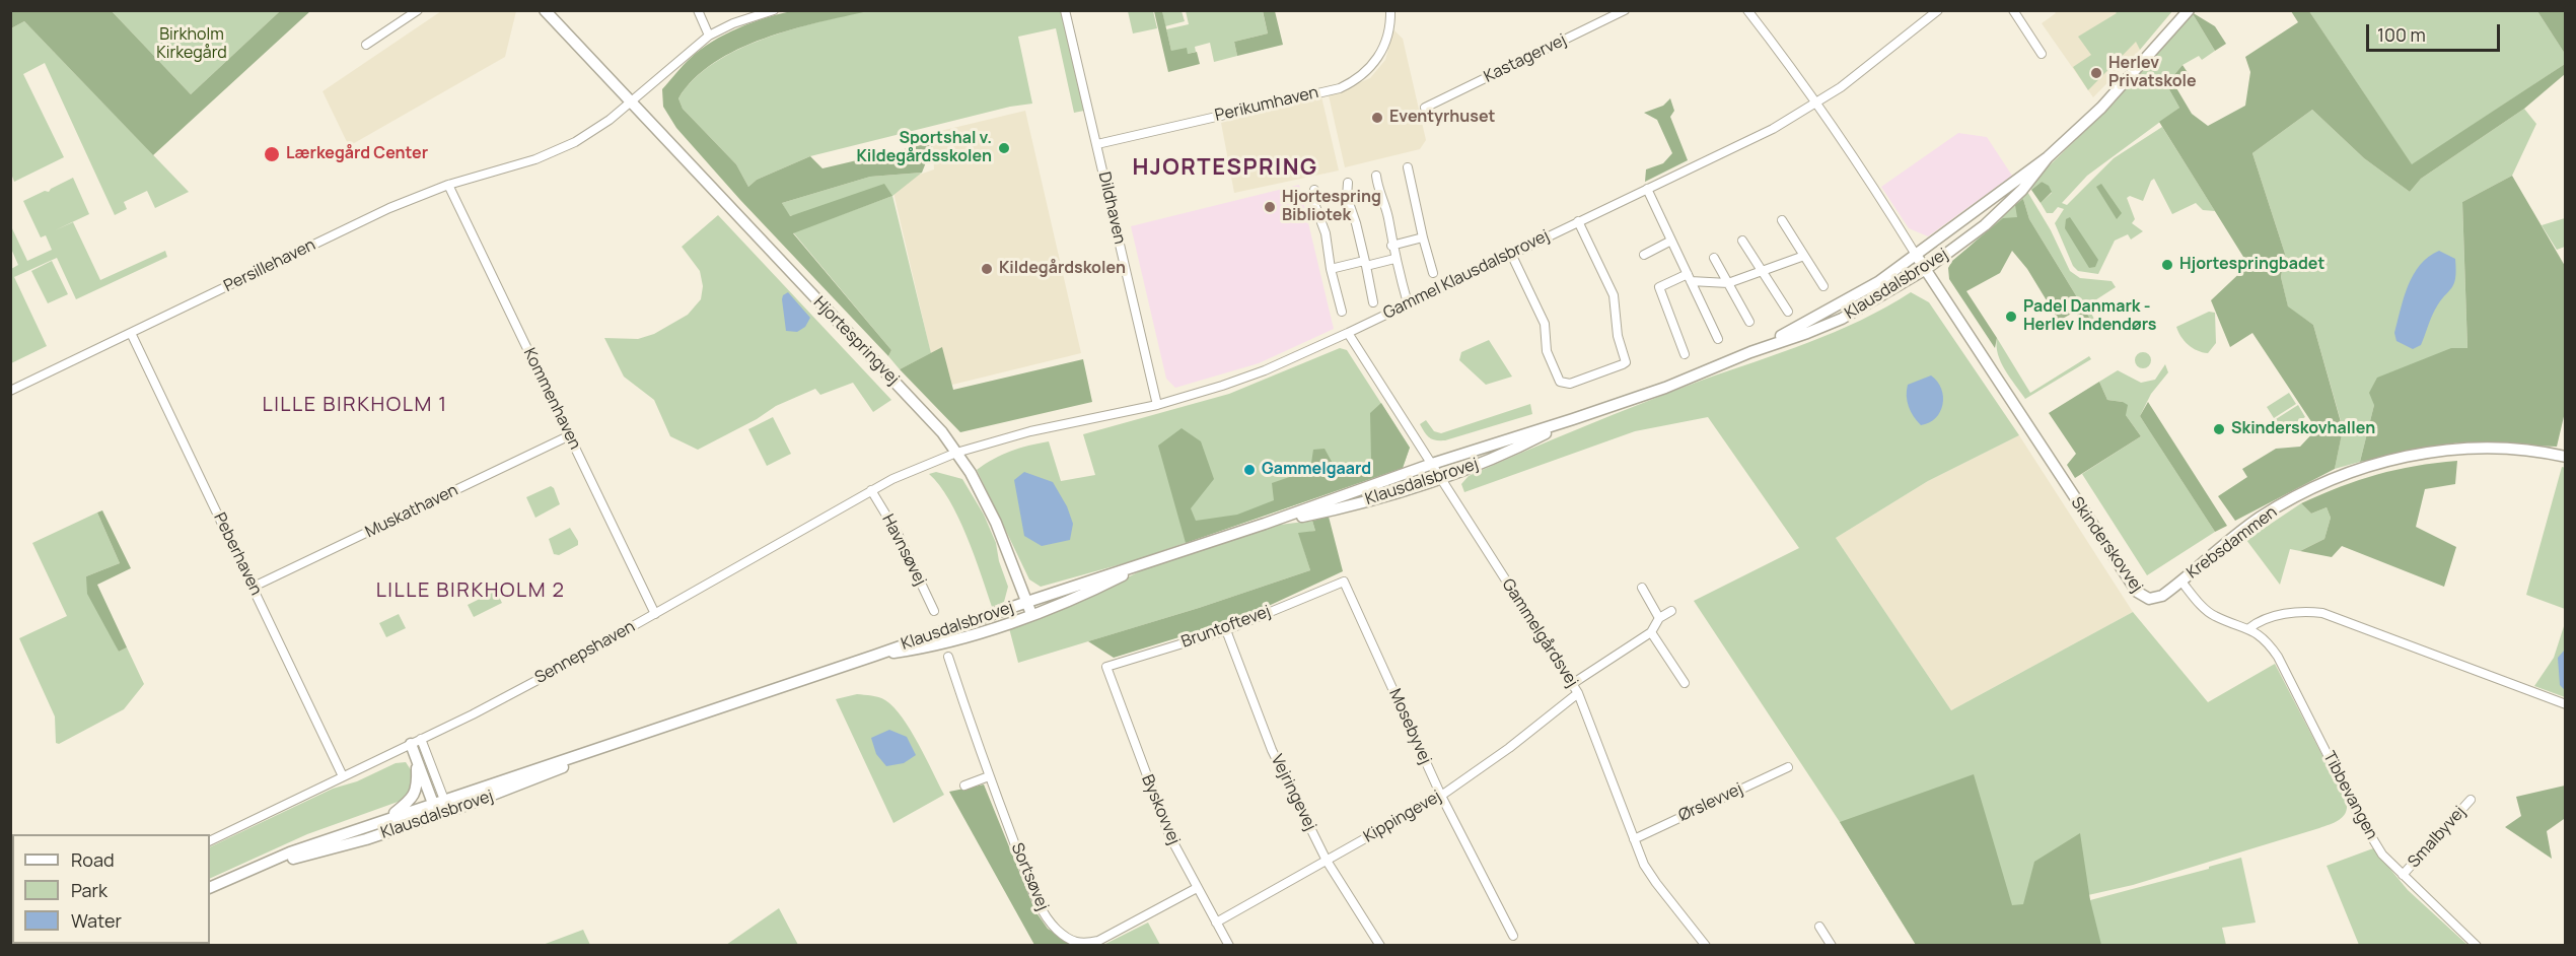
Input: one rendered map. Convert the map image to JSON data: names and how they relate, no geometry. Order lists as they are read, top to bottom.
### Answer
{
  "streets": {
    "street": [
      "Kastagervej",
      "Perikumhaven",
      "Dildhaven",
      "Persillehaven",
      "Gammel Klausdalsbrovej",
      "Klausdalsbrovej",
      "Hjortespringvej",
      "Kommenhaven",
      "Muskathaven",
      "Krebsdammen",
      "Skinderskovvej",
      "Havnsøvej",
      "Peberhaven",
      "Bruntoftevej",
      "Gammelgårdsvej",
      "Sennepshaven",
      "Mosebyvej",
      "Vejringevej",
      "Tibbevangen",
      "Ørslevvej",
      "Byskovvej",
      "Kippingevej",
      "Smalbyvej",
      "Sortsøvej"
    ]
  },
  "crossings": [
    ["Perikumhaven", "Dildhaven"],
    ["Dildhaven", "Gammel Klausdalsbrovej"],
    ["Persillehaven", "Hjortespringvej"],
    ["Persillehaven", "Kommenhaven"],
    ["Persillehaven", "Peberhaven"],
    ["Gammel Klausdalsbrovej", "Hjortespringvej"],
    ["Gammel Klausdalsbrovej", "Skinderskovvej"],
    ["Gammel Klausdalsbrovej", "Gammelgårdsvej"],
    ["Gammel Klausdalsbrovej", "Sennepshaven"],
    ["Klausdalsbrovej", "Hjortespringvej"],
    ["Klausdalsbrovej", "Skinderskovvej"],
    ["Klausdalsbrovej", "Gammelgårdsvej"],
    ["Hjortespringvej", "Sennepshaven"],
    ["Kommenhaven", "Muskathaven"],
    ["Kommenhaven", "Sennepshaven"],
    ["Muskathaven", "Peberhaven"],
    ["Krebsdammen", "Skinderskovvej"],
    ["Havnsøvej", "Sennepshaven"],
    ["Peberhaven", "Sennepshaven"],
    ["Bruntoftevej", "Mosebyvej"],
    ["Bruntoftevej", "Vejringevej"],
    ["Bruntoftevej", "Byskovvej"],
    ["Gammelgårdsvej", "Ørslevvej"],
    ["Gammelgårdsvej", "Kippingevej"],
    ["Mosebyvej", "Kippingevej"],
    ["Vejringevej", "Kippingevej"],
    ["Tibbevangen", "Smalbyvej"],
    ["Byskovvej", "Kippingevej"],
    ["Byskovvej", "Sortsøvej"]
  ],
  "districts": ["HJORTESPRING", "LILLE BIRKHOLM 1", "LILLE BIRKHOLM 2"],
  "parks": ["Birkholm Kirkegård"],
  "places": [
    "Herlev Privatskole",
    "Eventyrhuset",
    "Sportshal v. Kildegårdsskolen",
    "Lærkegård Center",
    "Hjortespring Bibliotek",
    "Hjortespringbadet",
    "Kildegårdskolen",
    "Padel Danmark - Herlev Indendørs",
    "Skinderskovhallen",
    "Gammelgaard"
  ],
  "legend": ["Road", "Park", "Water"],
  "scale_bar": "100 m"
}
